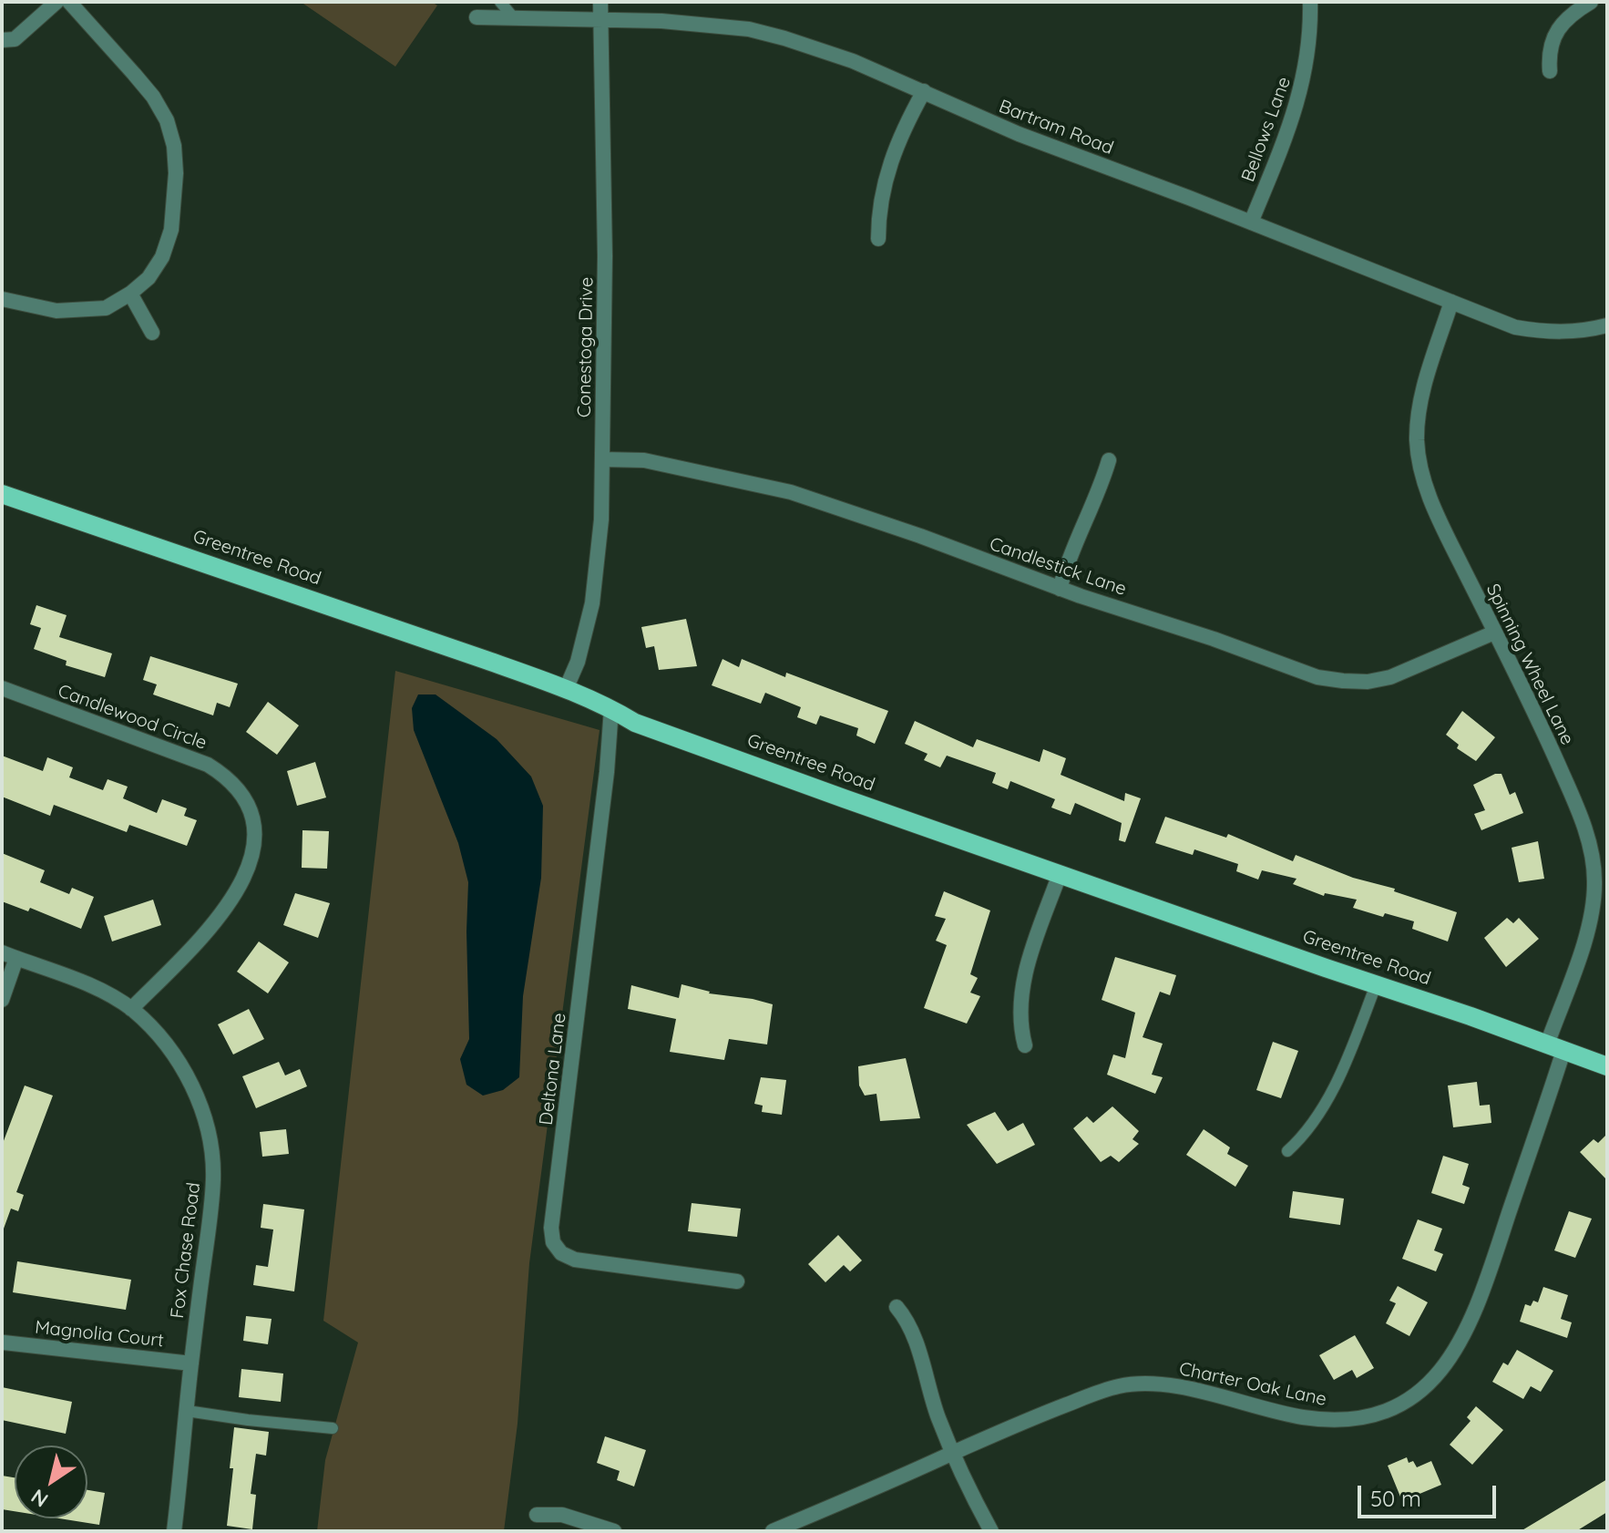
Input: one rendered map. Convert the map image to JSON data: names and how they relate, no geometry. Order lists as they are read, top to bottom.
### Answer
{
  "streets": {
    "main road": ["Greentree Road"],
    "street": [
      "Bartram Road",
      "Bellows Lane",
      "Conestoga Drive",
      "Candlestick Lane",
      "Spinning Wheel Lane",
      "Candlewood Circle",
      "Deltona Lane",
      "Fox Chase Road",
      "Magnolia Court",
      "Charter Oak Lane"
    ]
  },
  "crossings": [
    ["Bartram Road", "Bellows Lane"],
    ["Bartram Road", "Conestoga Drive"],
    ["Bartram Road", "Spinning Wheel Lane"],
    ["Conestoga Drive", "Greentree Road"],
    ["Conestoga Drive", "Candlestick Lane"],
    ["Greentree Road", "Spinning Wheel Lane"],
    ["Greentree Road", "Deltona Lane"],
    ["Greentree Road", "Charter Oak Lane"],
    ["Candlestick Lane", "Spinning Wheel Lane"],
    ["Spinning Wheel Lane", "Charter Oak Lane"],
    ["Candlewood Circle", "Fox Chase Road"],
    ["Fox Chase Road", "Magnolia Court"]
  ],
  "scale_bar": "50 m",
  "north": "bottom left"
}
